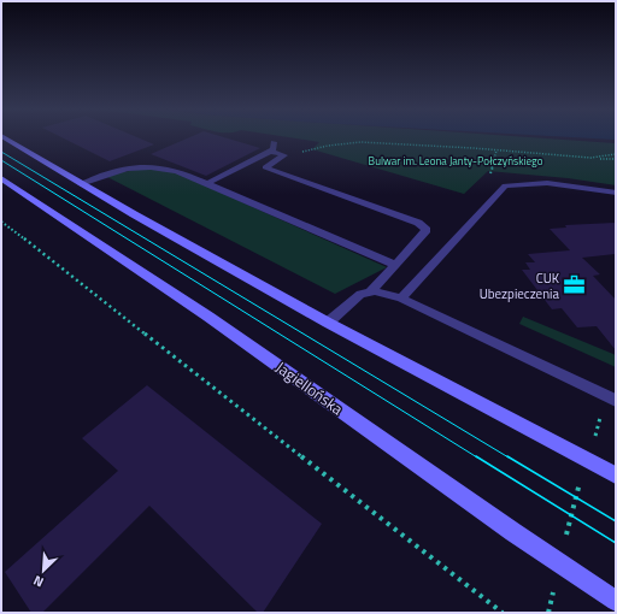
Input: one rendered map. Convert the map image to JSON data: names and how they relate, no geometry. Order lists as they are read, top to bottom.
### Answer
{
  "streets": {
    "main road": ["Jagiellońska"]
  },
  "parks": ["Bulwar im. Leona Janty-Połczyńskiego"],
  "places": {
    "office": ["CUK Ubezpieczenia"]
  },
  "north": "bottom left"
}
